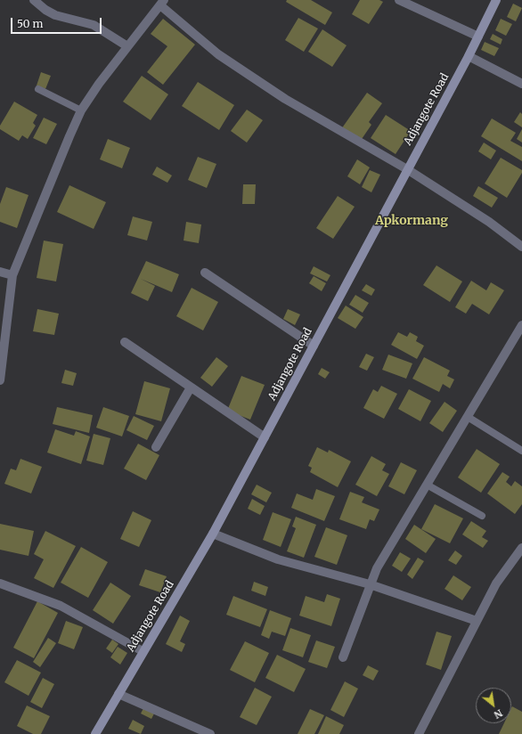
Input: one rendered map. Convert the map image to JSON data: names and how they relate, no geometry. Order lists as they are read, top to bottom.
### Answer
{
  "streets": {
    "street": ["Adjangote Road"]
  },
  "districts": ["Apkormang"],
  "scale_bar": "50 m",
  "north": "bottom right"
}
